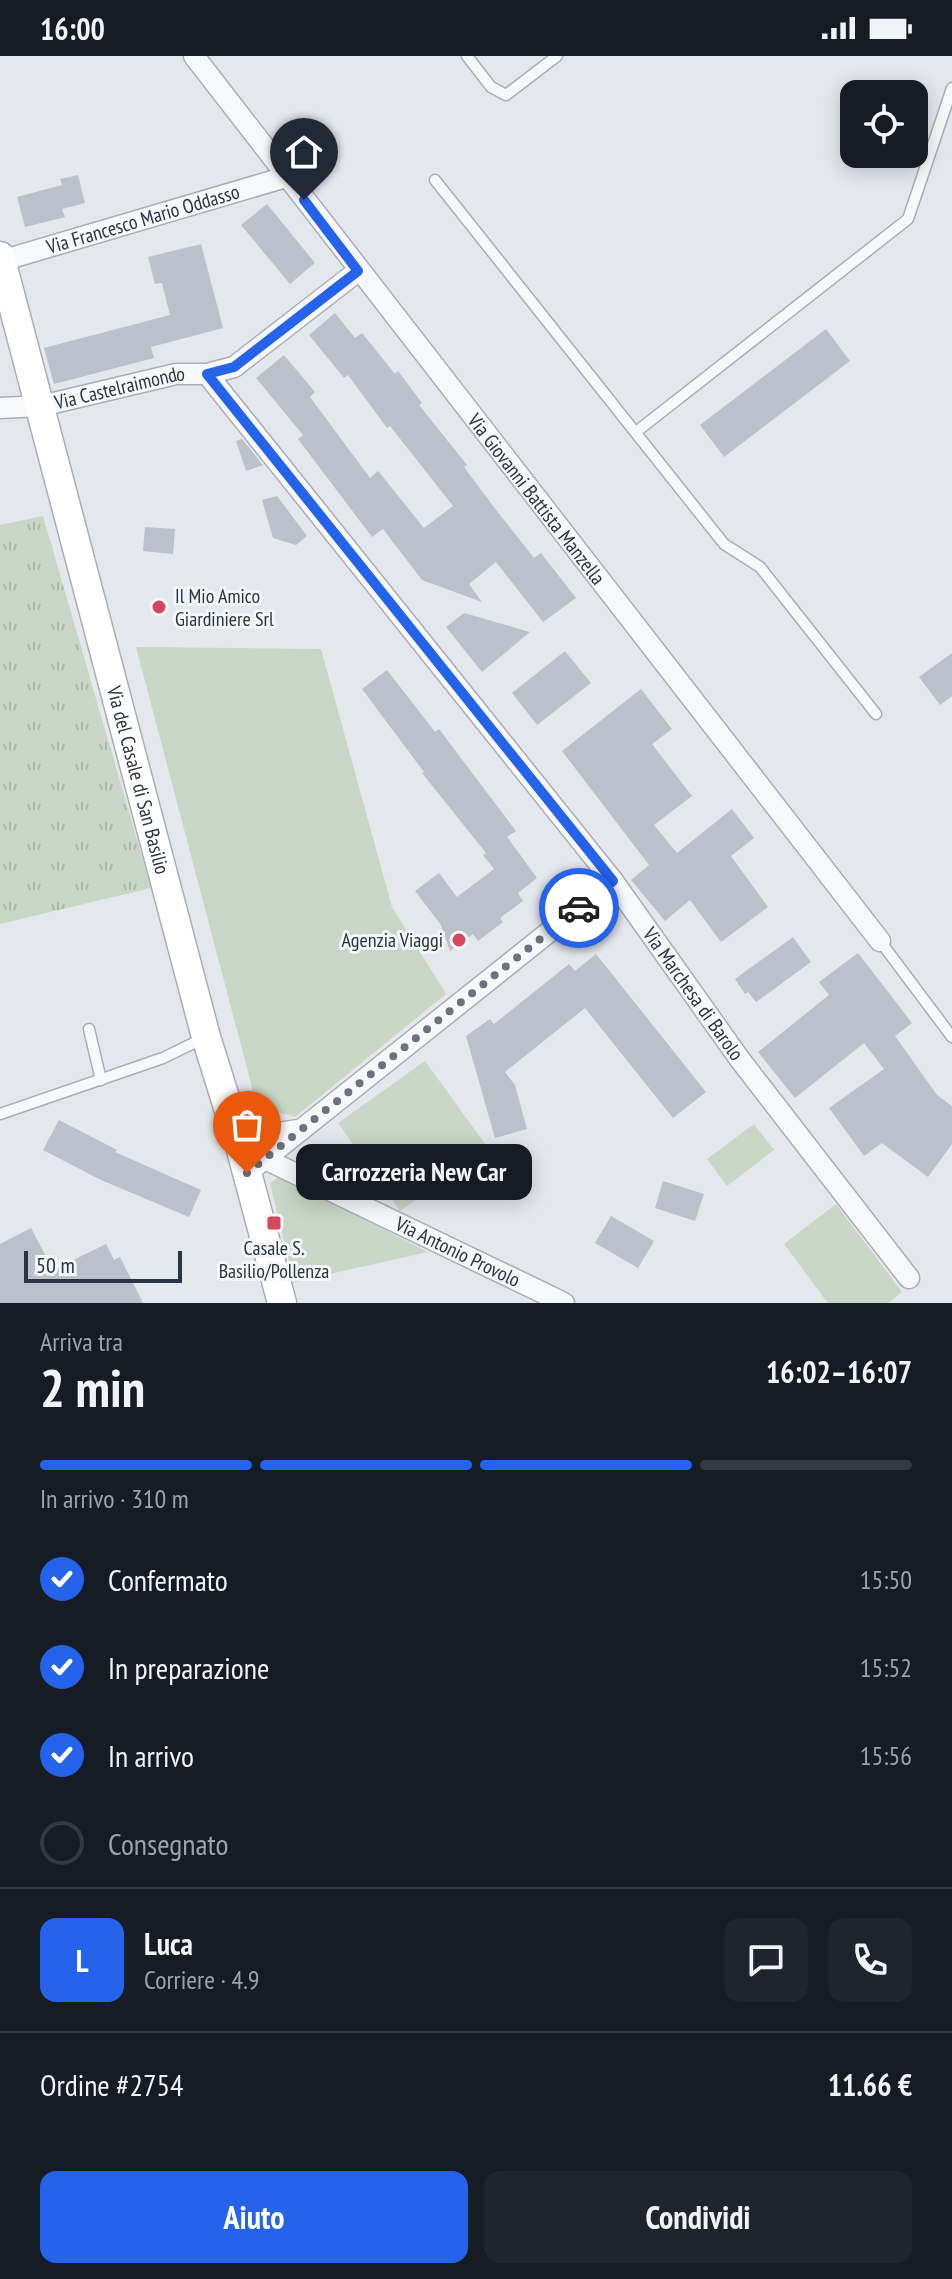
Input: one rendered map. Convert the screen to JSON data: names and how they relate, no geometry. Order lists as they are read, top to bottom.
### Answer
{
  "streets": {
    "street": [
      "Via Francesco Mario Oddasso",
      "Via Castelraimondo",
      "Via Giovanni Battista Manzella",
      "Via del Casale di San Basilio",
      "Via Marchesa di Barolo",
      "Via Antonio Provolo"
    ]
  },
  "crossings": [
    ["Via Francesco Mario Oddasso", "Via Giovanni Battista Manzella"],
    ["Via Francesco Mario Oddasso", "Via del Casale di San Basilio"],
    ["Via Castelraimondo", "Via Giovanni Battista Manzella"],
    ["Via Castelraimondo", "Via del Casale di San Basilio"],
    ["Via Castelraimondo", "Via Marchesa di Barolo"],
    ["Via del Casale di San Basilio", "Via Antonio Provolo"]
  ],
  "places": {
    "other": ["Il Mio Amico Giardiniere Srl", "Agenzia Viaggi", "Carrozzeria New Car"],
    "transit": ["Casale S. Basilio/Pollenza"]
  },
  "scale_bar": "50 m",
  "page": {
    "status": "16:00",
    "bubble": "Carrozzeria New Car",
    "scale": "50 m",
    "heading": ["2 min", "Arriva tra", "16:02–16:07"],
    "panel": [
      "Luca",
      "Corriere · 4.9",
      "Ordine #2754",
      "11.66 €"
    ],
    "bar": "In arrivo · 310 m",
    "list": [
      ["Confermato", "15:50"],
      ["In preparazione", "15:52"],
      ["In arrivo", "15:56"],
      "Consegnato"
    ],
    "round": "L",
    "buttons": ["Aiuto", "Condividi"]
  }
}
